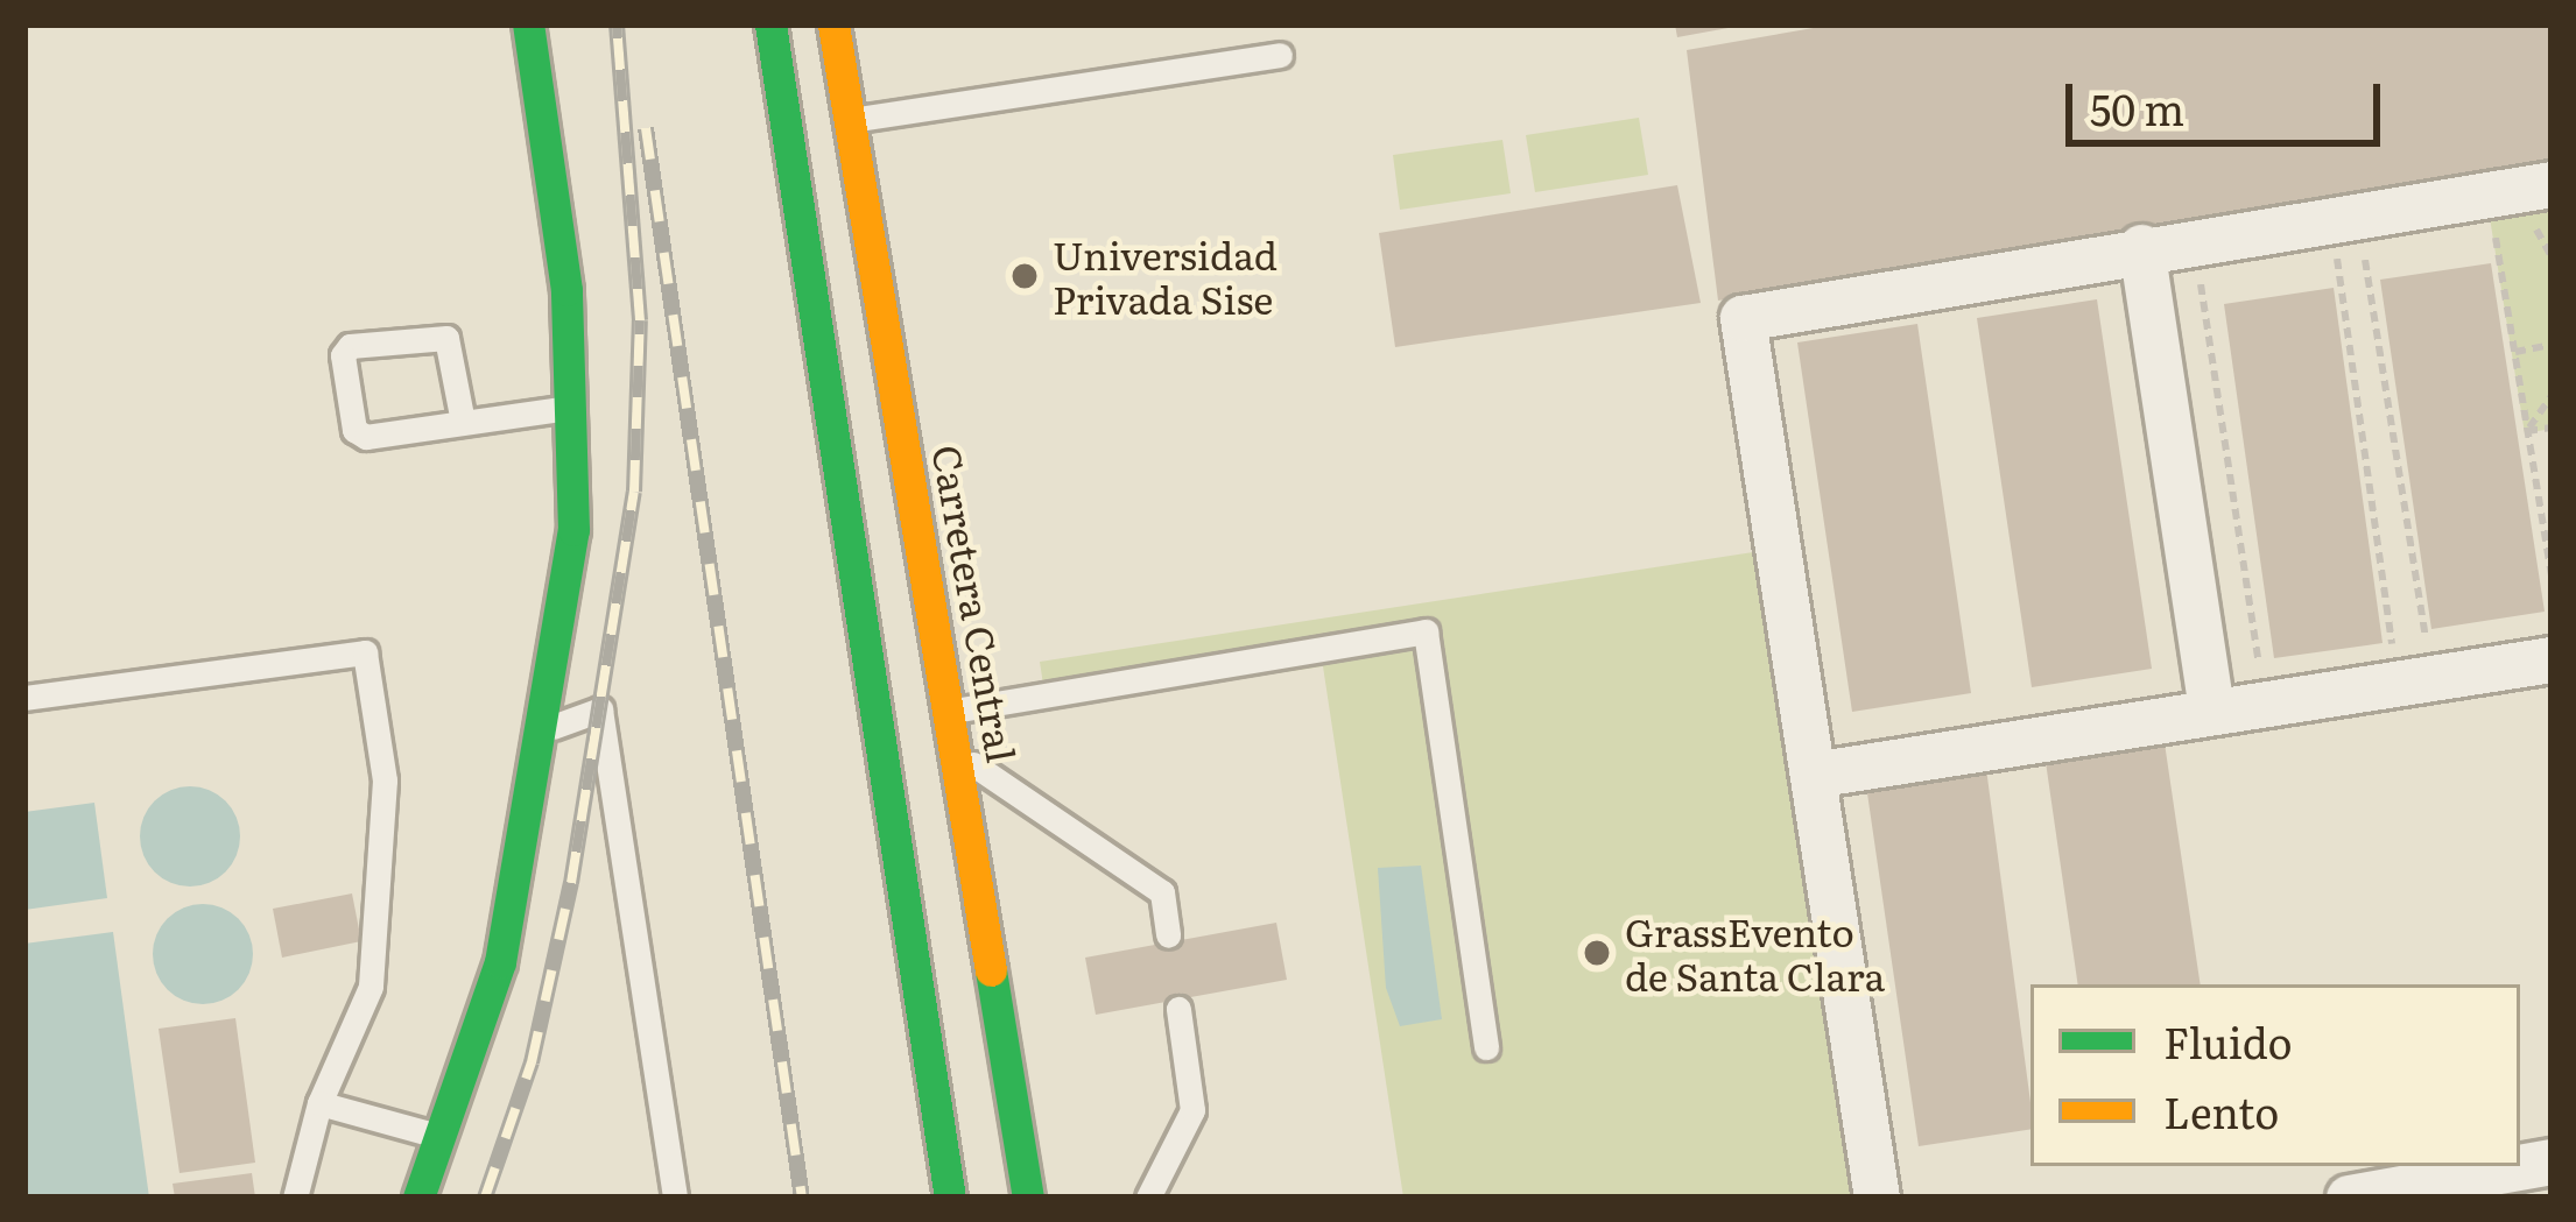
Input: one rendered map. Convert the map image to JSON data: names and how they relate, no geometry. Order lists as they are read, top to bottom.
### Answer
{
  "streets": {
    "main road": ["Carretera Central"]
  },
  "places": ["Universidad Privada Sise", "GrassEvento de Santa Clara"],
  "legend": ["Fluido", "Lento"],
  "scale_bar": "50 m"
}
